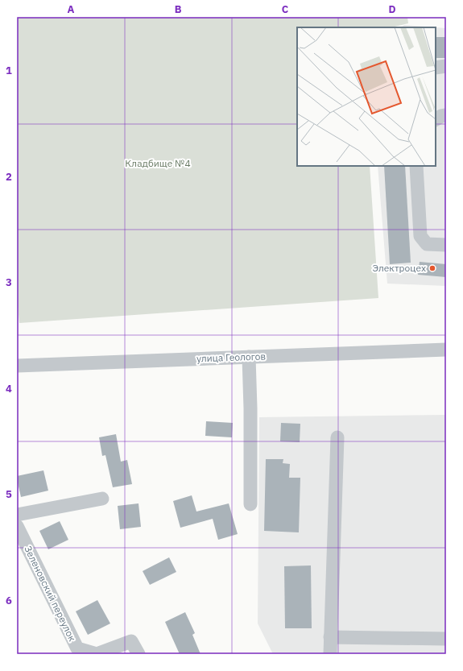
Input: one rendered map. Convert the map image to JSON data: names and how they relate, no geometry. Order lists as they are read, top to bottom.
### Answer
{
  "streets": {
    "street": ["улица Геологов", "Зеленовский переулок"]
  },
  "parks": ["Кладбище №4"],
  "places": ["Электроцех"],
  "grid": {
    "columns": [
      "A",
      "B",
      "C",
      "D"
    ],
    "rows": [
      "1",
      "2",
      "3",
      "4",
      "5",
      "6"
    ]
  }
}
